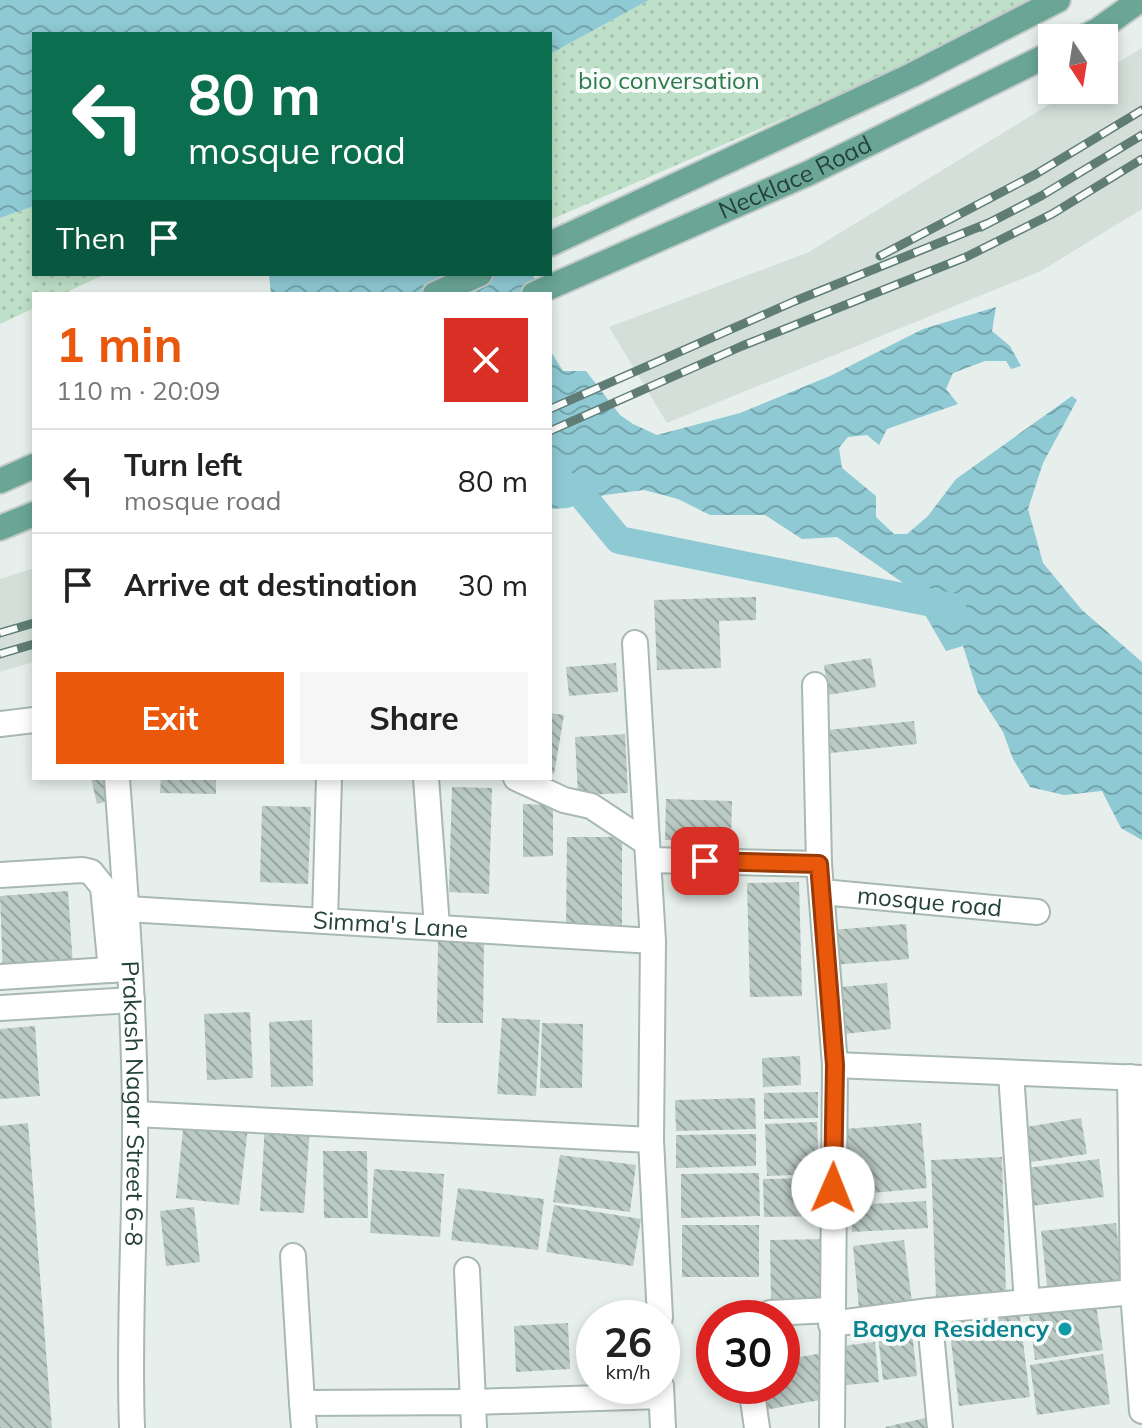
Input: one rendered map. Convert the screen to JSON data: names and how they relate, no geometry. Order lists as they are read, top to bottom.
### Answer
{
  "streets": {
    "main road": ["Necklace Road"],
    "street": ["mosque road", "Simma's Lane", "Prakash Nagar Street 6-8"]
  },
  "crossings": [
    ["Simma's Lane", "Prakash Nagar Street 6-8"]
  ],
  "parks": ["bio conversation"],
  "places": ["Bagya Residency"],
  "north": "bottom",
  "page": {
    "turn": ["80 m", "mosque road"],
    "then": "Then",
    "heading": ["1 min", "110 m · 20:09"],
    "list": [
      {
        "name": "Turn left",
        "note": "mosque road",
        "value": "80 m"
      },
      {
        "name": "Arrive at destination",
        "value": "30 m"
      }
    ],
    "buttons": ["Exit", "Share"],
    "speed": "26 km/h",
    "limit": "30"
  }
}
